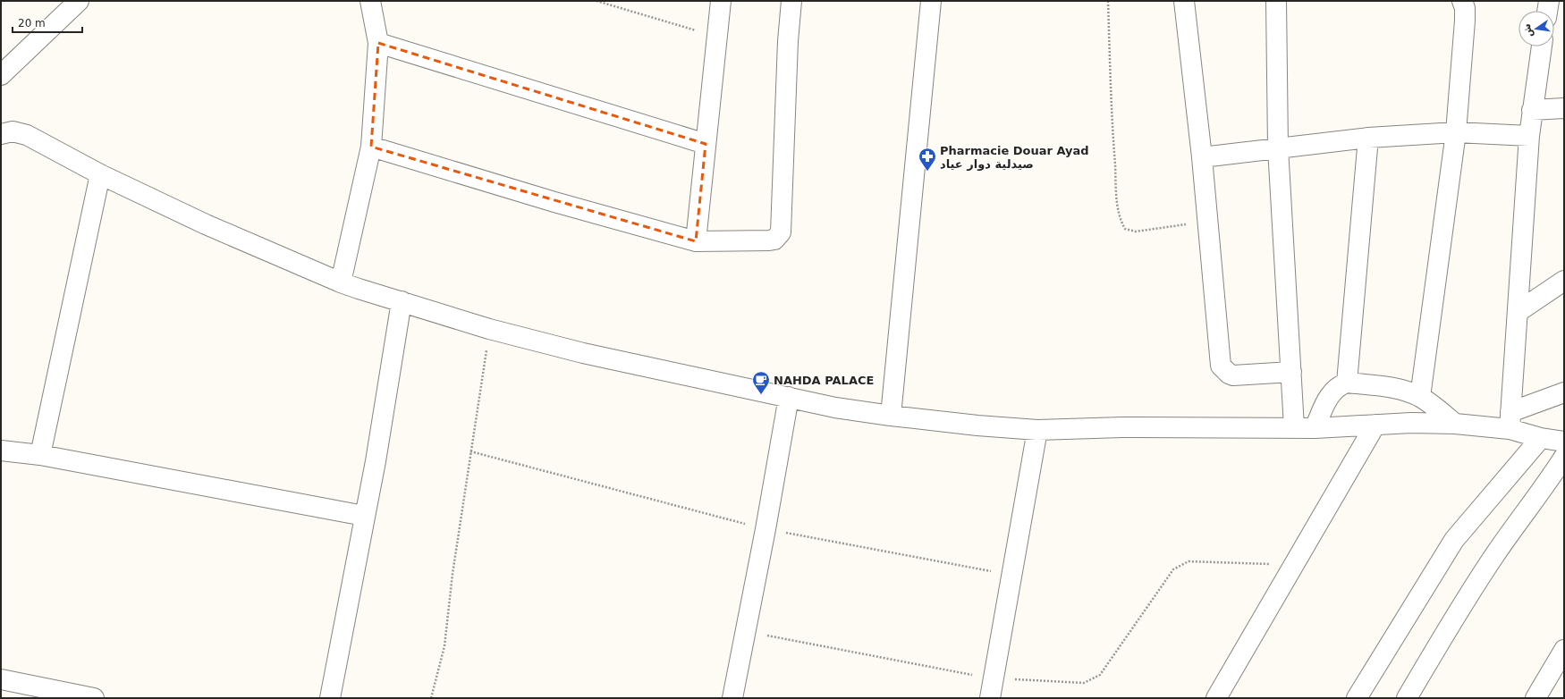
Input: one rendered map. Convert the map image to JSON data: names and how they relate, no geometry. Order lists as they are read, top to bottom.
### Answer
{
  "places": {
    "pharmacy": ["Pharmacie Douar Ayad صيدلية دوار عياد"],
    "cafe": ["NAHDA PALACE"]
  },
  "scale_bar": "20 m",
  "north": "left"
}
